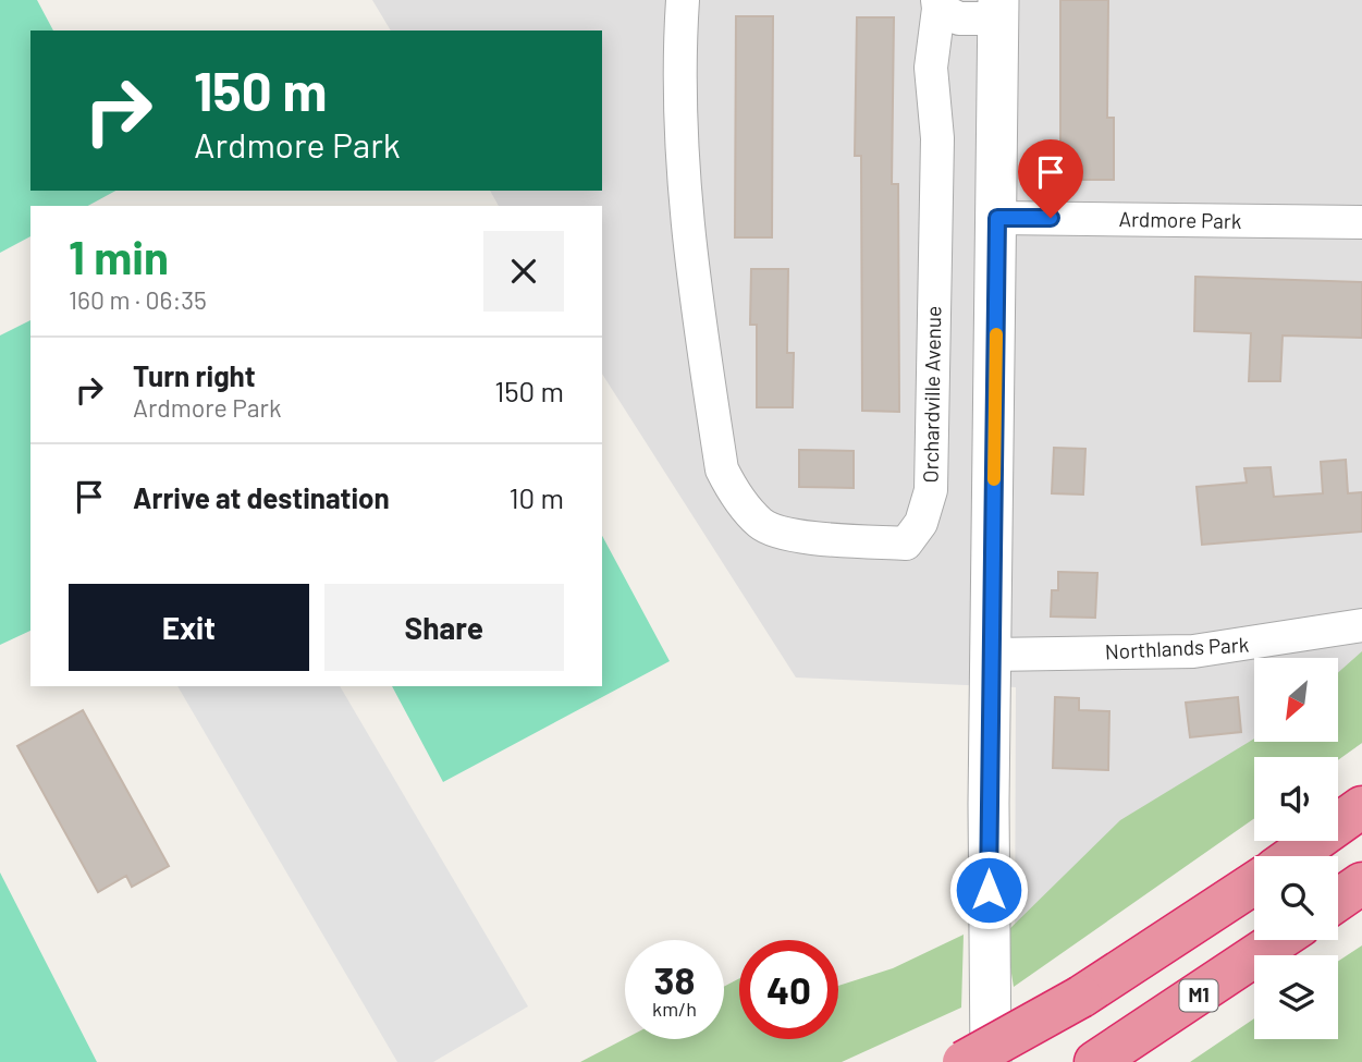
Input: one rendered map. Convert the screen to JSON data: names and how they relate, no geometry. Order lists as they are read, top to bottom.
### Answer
{
  "streets": {
    "highway": ["M1"],
    "street": ["Ardmore Park", "Orchardville Avenue", "Northlands Park"]
  },
  "north": "bottom left",
  "page": {
    "turn": ["150 m", "Ardmore Park"],
    "heading": ["1 min", "160 m · 06:35"],
    "list": [
      {
        "name": "Turn right",
        "note": "Ardmore Park",
        "value": "150 m"
      },
      {
        "name": "Arrive at destination",
        "value": "10 m"
      }
    ],
    "buttons": ["Exit", "Share"],
    "speed": "38 km/h",
    "limit": "40"
  }
}
